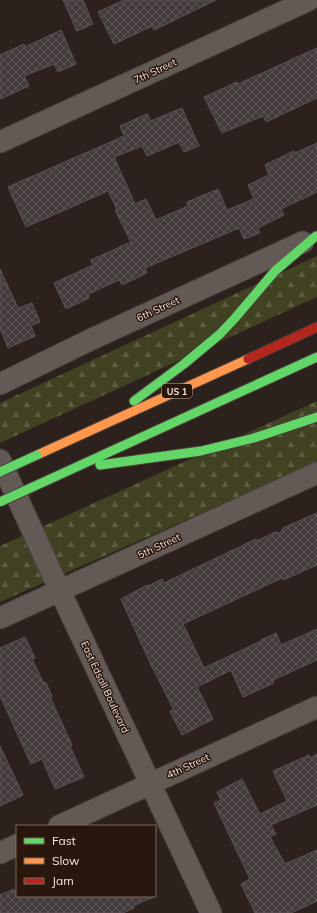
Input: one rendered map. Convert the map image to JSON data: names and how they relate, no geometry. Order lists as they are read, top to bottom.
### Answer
{
  "streets": {
    "highway": ["US 1"],
    "street": [
      "7th Street",
      "6th Street",
      "5th Street",
      "East Edsall Boulevard",
      "4th Street"
    ]
  },
  "crossings": [
    ["5th Street", "East Edsall Boulevard"],
    ["East Edsall Boulevard", "4th Street"]
  ],
  "legend": ["Fast", "Slow", "Jam"]
}
